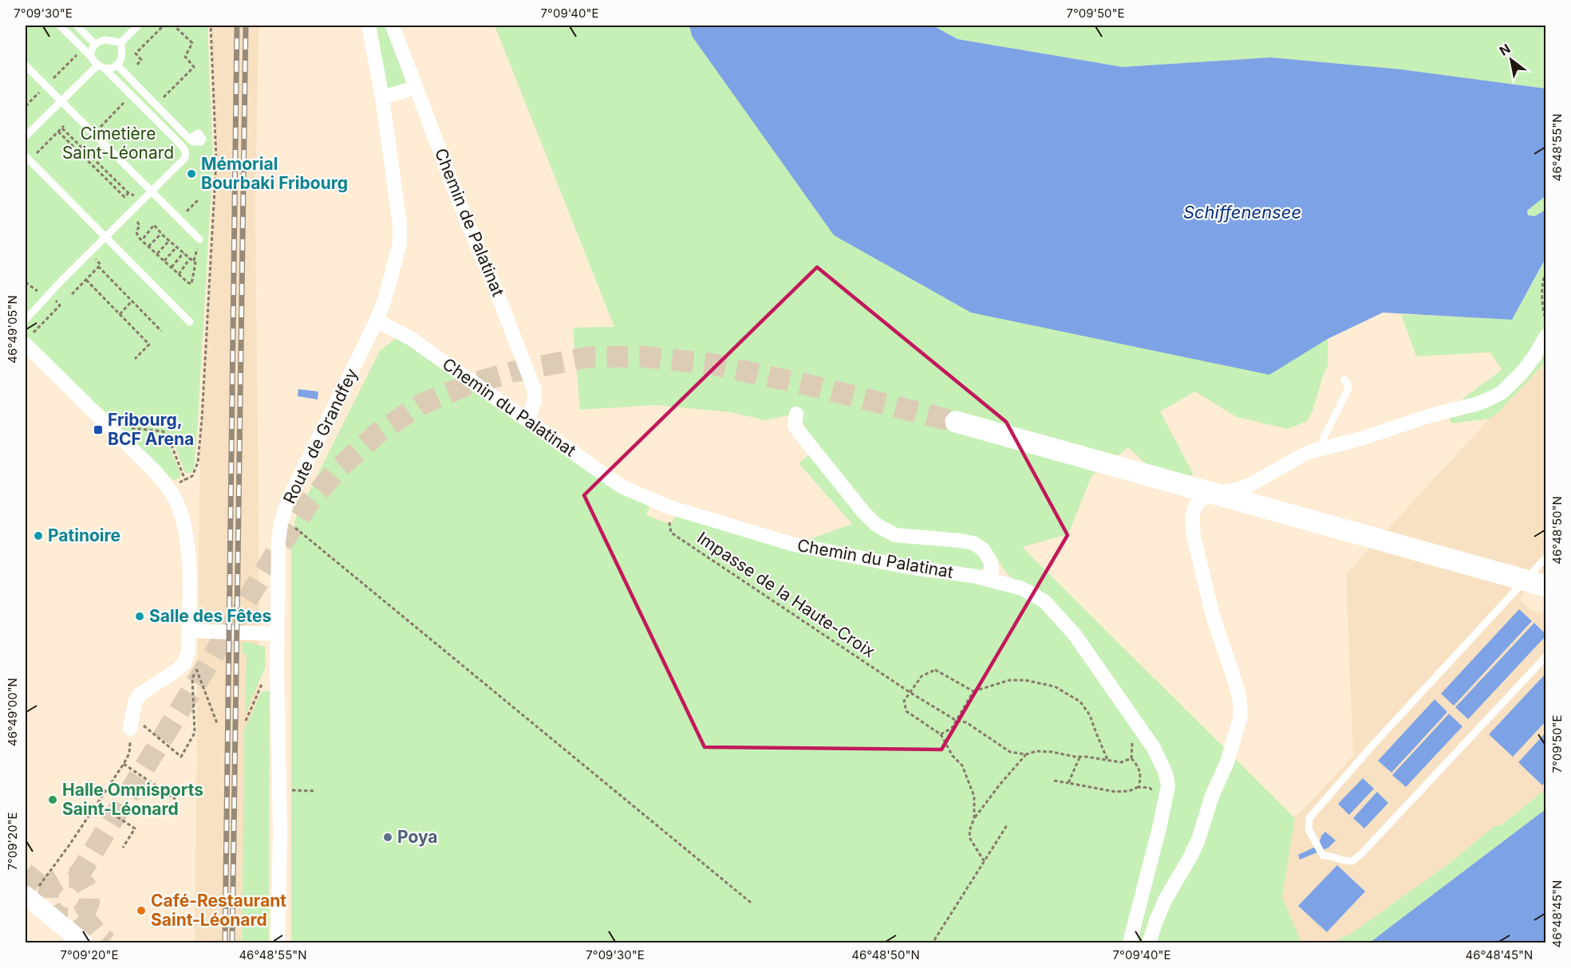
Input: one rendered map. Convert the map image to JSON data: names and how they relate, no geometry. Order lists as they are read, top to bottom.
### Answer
{
  "streets": {
    "street": ["Chemin de Palatinat", "Chemin du Palatinat", "Route de Grandfey"],
    "path": ["Impasse de la Haute-Croix"]
  },
  "crossings": [
    ["Chemin de Palatinat", "Chemin du Palatinat"],
    ["Chemin du Palatinat", "Route de Grandfey"],
    ["Chemin du Palatinat", "Impasse de la Haute-Croix"]
  ],
  "water": ["Schiffenensee"],
  "parks": ["Cimetière Saint-Léonard"],
  "places": {
    "other": [
      "Mémorial Bourbaki Fribourg",
      "Patinoire",
      "Salle des Fêtes",
      "Halle Omnisports Saint-Léonard",
      "Poya",
      "Café-Restaurant Saint-Léonard"
    ],
    "transit": ["Fribourg, BCF Arena"]
  },
  "north": "top left",
  "coordinates": [
    "7°09'30\"E",
    "7°09'40\"E",
    "7°09'50\"E",
    "46°48'55\"N",
    "46°49'05\"N",
    "46°48'50\"N",
    "46°49'00\"N",
    "7°09'20\"E",
    "46°48'45\"N"
  ]
}
